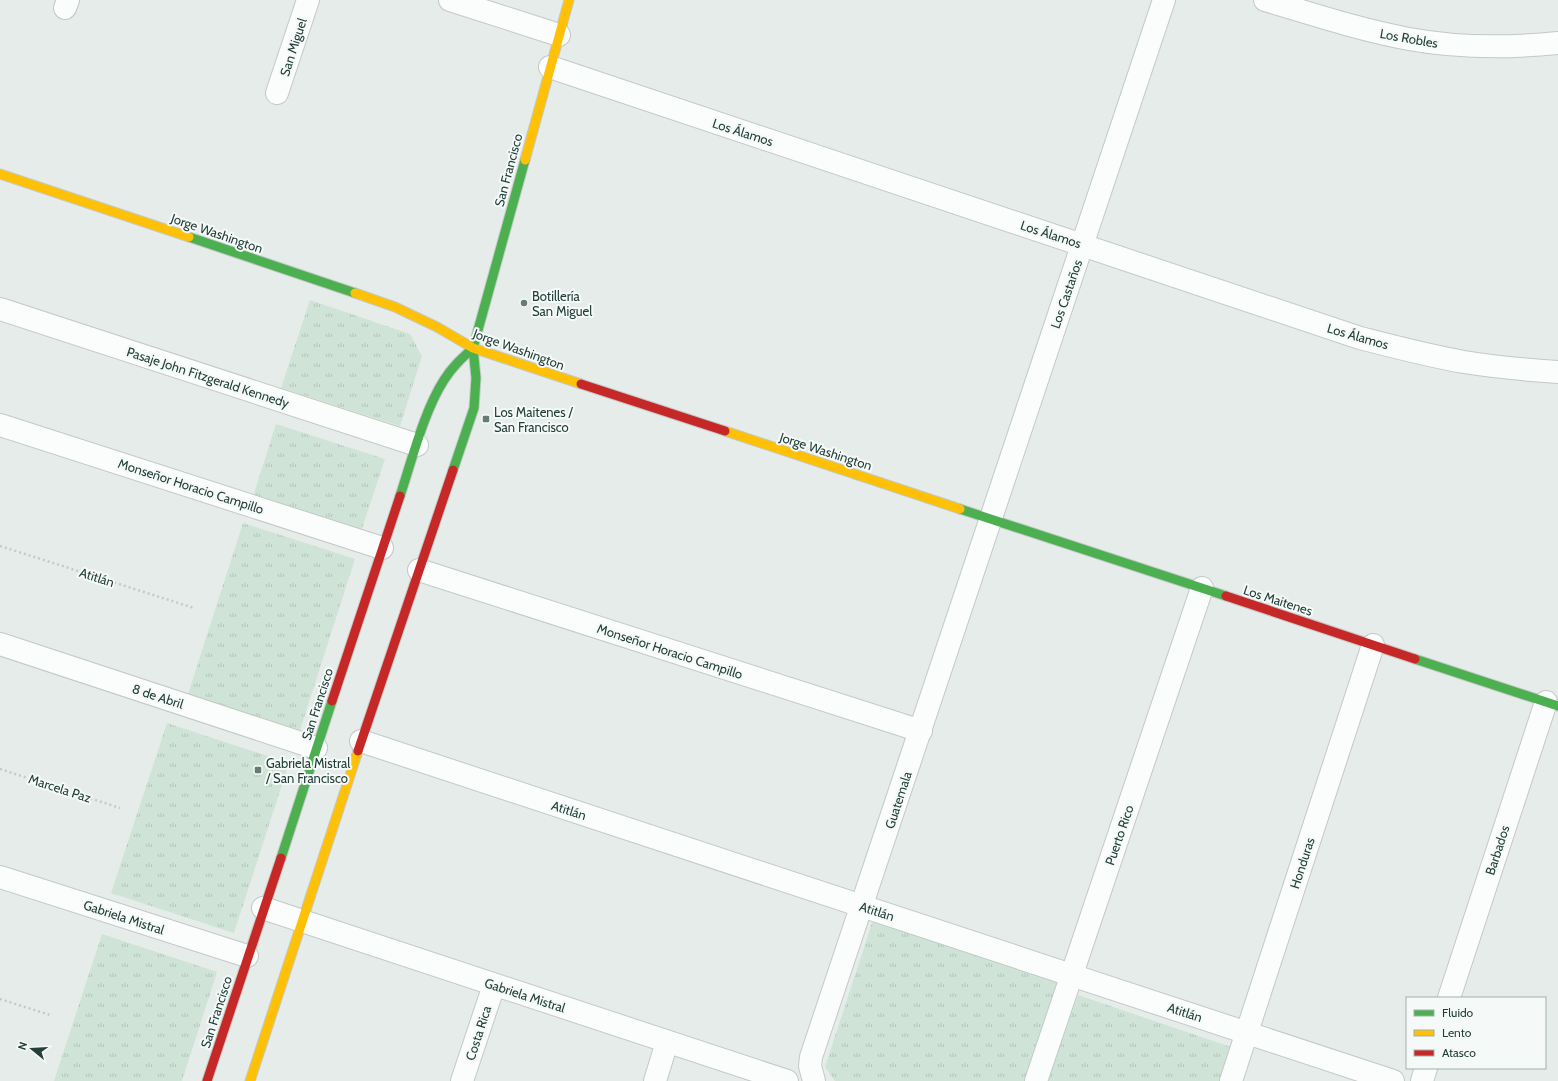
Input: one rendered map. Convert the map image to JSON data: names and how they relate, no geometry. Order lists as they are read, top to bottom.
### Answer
{
  "streets": {
    "main road": ["San Francisco", "Jorge Washington", "Los Maitenes"],
    "street": [
      "Los Robles",
      "San Miguel",
      "Los Álamos",
      "Los Castaños",
      "Pasaje John Fitzgerald Kennedy",
      "Monseñor Horacio Campillo",
      "Atitlán",
      "8 de Abril",
      "Guatemala",
      "Puerto Rico",
      "Barbados",
      "Honduras",
      "Gabriela Mistral",
      "Costa Rica"
    ],
    "path": ["Marcela Paz"]
  },
  "crossings": [
    ["Los Álamos", "San Francisco"],
    ["Los Álamos", "Los Castaños"],
    ["San Francisco", "Jorge Washington"],
    ["San Francisco", "Pasaje John Fitzgerald Kennedy"],
    ["San Francisco", "Monseñor Horacio Campillo"],
    ["San Francisco", "Atitlán"],
    ["San Francisco", "8 de Abril"],
    ["San Francisco", "Gabriela Mistral"],
    ["Jorge Washington", "Los Castaños"],
    ["Jorge Washington", "Los Maitenes"],
    ["Jorge Washington", "Guatemala"],
    ["Los Castaños", "Los Maitenes"],
    ["Los Castaños", "Guatemala"],
    ["Monseñor Horacio Campillo", "Guatemala"],
    ["Atitlán", "Guatemala"],
    ["Atitlán", "Puerto Rico"],
    ["Atitlán", "Honduras"],
    ["Los Maitenes", "Guatemala"],
    ["Los Maitenes", "Puerto Rico"],
    ["Los Maitenes", "Barbados"],
    ["Los Maitenes", "Honduras"],
    ["Gabriela Mistral", "Costa Rica"]
  ],
  "places": {
    "other": ["Botillería San Miguel"],
    "transit": ["Los Maitenes / San Francisco", "Gabriela Mistral / San Francisco"]
  },
  "legend": ["Fluido", "Lento", "Atasco"],
  "north": "left"
}
